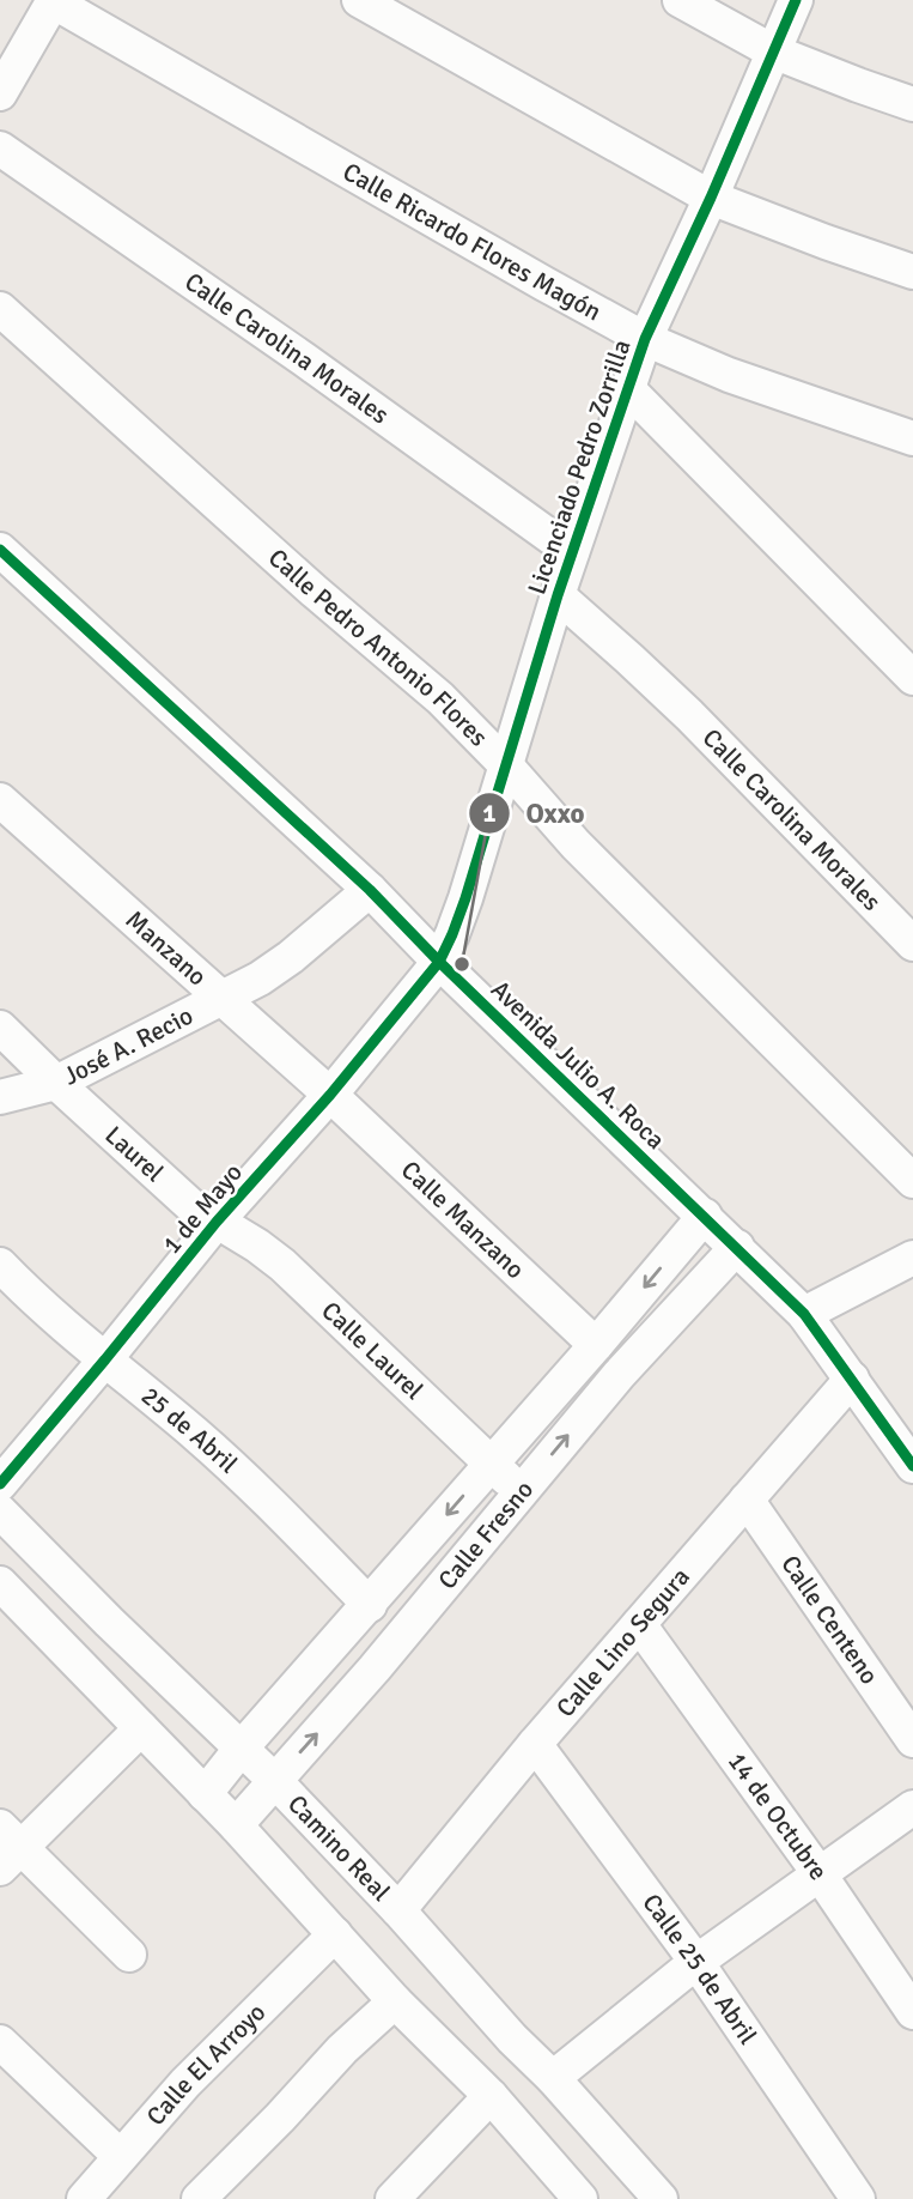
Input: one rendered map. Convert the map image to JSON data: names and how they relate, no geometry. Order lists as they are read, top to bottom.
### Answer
{
  "streets": {
    "street": [
      "Calle Ricardo Flores Magón",
      "Calle Carolina Morales",
      "Licenciado Pedro Zorrilla",
      "Calle Pedro Antonio Flores",
      "Manzano",
      "José A. Recio",
      "Avenida Julio A. Roca",
      "Laurel",
      "1 de Mayo",
      "Calle Manzano",
      "Calle Laurel",
      "25 de Abril",
      "Calle Fresno",
      "Calle Centeno",
      "Calle Lino Segura",
      "14 de Octubre",
      "Camino Real",
      "Calle 25 de Abril",
      "Calle El Arroyo"
    ]
  },
  "crossings": [
    ["Calle Ricardo Flores Magón", "Licenciado Pedro Zorrilla"],
    ["Calle Carolina Morales", "Licenciado Pedro Zorrilla"],
    ["Licenciado Pedro Zorrilla", "Calle Pedro Antonio Flores"],
    ["Licenciado Pedro Zorrilla", "Avenida Julio A. Roca"],
    ["Licenciado Pedro Zorrilla", "1 de Mayo"],
    ["Manzano", "José A. Recio"],
    ["Manzano", "1 de Mayo"],
    ["Manzano", "Calle Manzano"],
    ["José A. Recio", "Avenida Julio A. Roca"],
    ["José A. Recio", "Laurel"],
    ["Avenida Julio A. Roca", "1 de Mayo"],
    ["Avenida Julio A. Roca", "Calle Fresno"],
    ["Avenida Julio A. Roca", "Calle Lino Segura"],
    ["Laurel", "1 de Mayo"],
    ["Laurel", "Calle Laurel"],
    ["1 de Mayo", "Calle Manzano"],
    ["1 de Mayo", "Calle Laurel"],
    ["1 de Mayo", "25 de Abril"],
    ["Calle Manzano", "Calle Fresno"],
    ["Calle Laurel", "Calle Fresno"],
    ["25 de Abril", "Calle Fresno"],
    ["Calle Fresno", "Camino Real"],
    ["Calle Centeno", "Calle Lino Segura"],
    ["Calle Lino Segura", "14 de Octubre"],
    ["Calle Lino Segura", "Camino Real"],
    ["Calle Lino Segura", "Calle 25 de Abril"]
  ],
  "places": ["Oxxo"]
}
